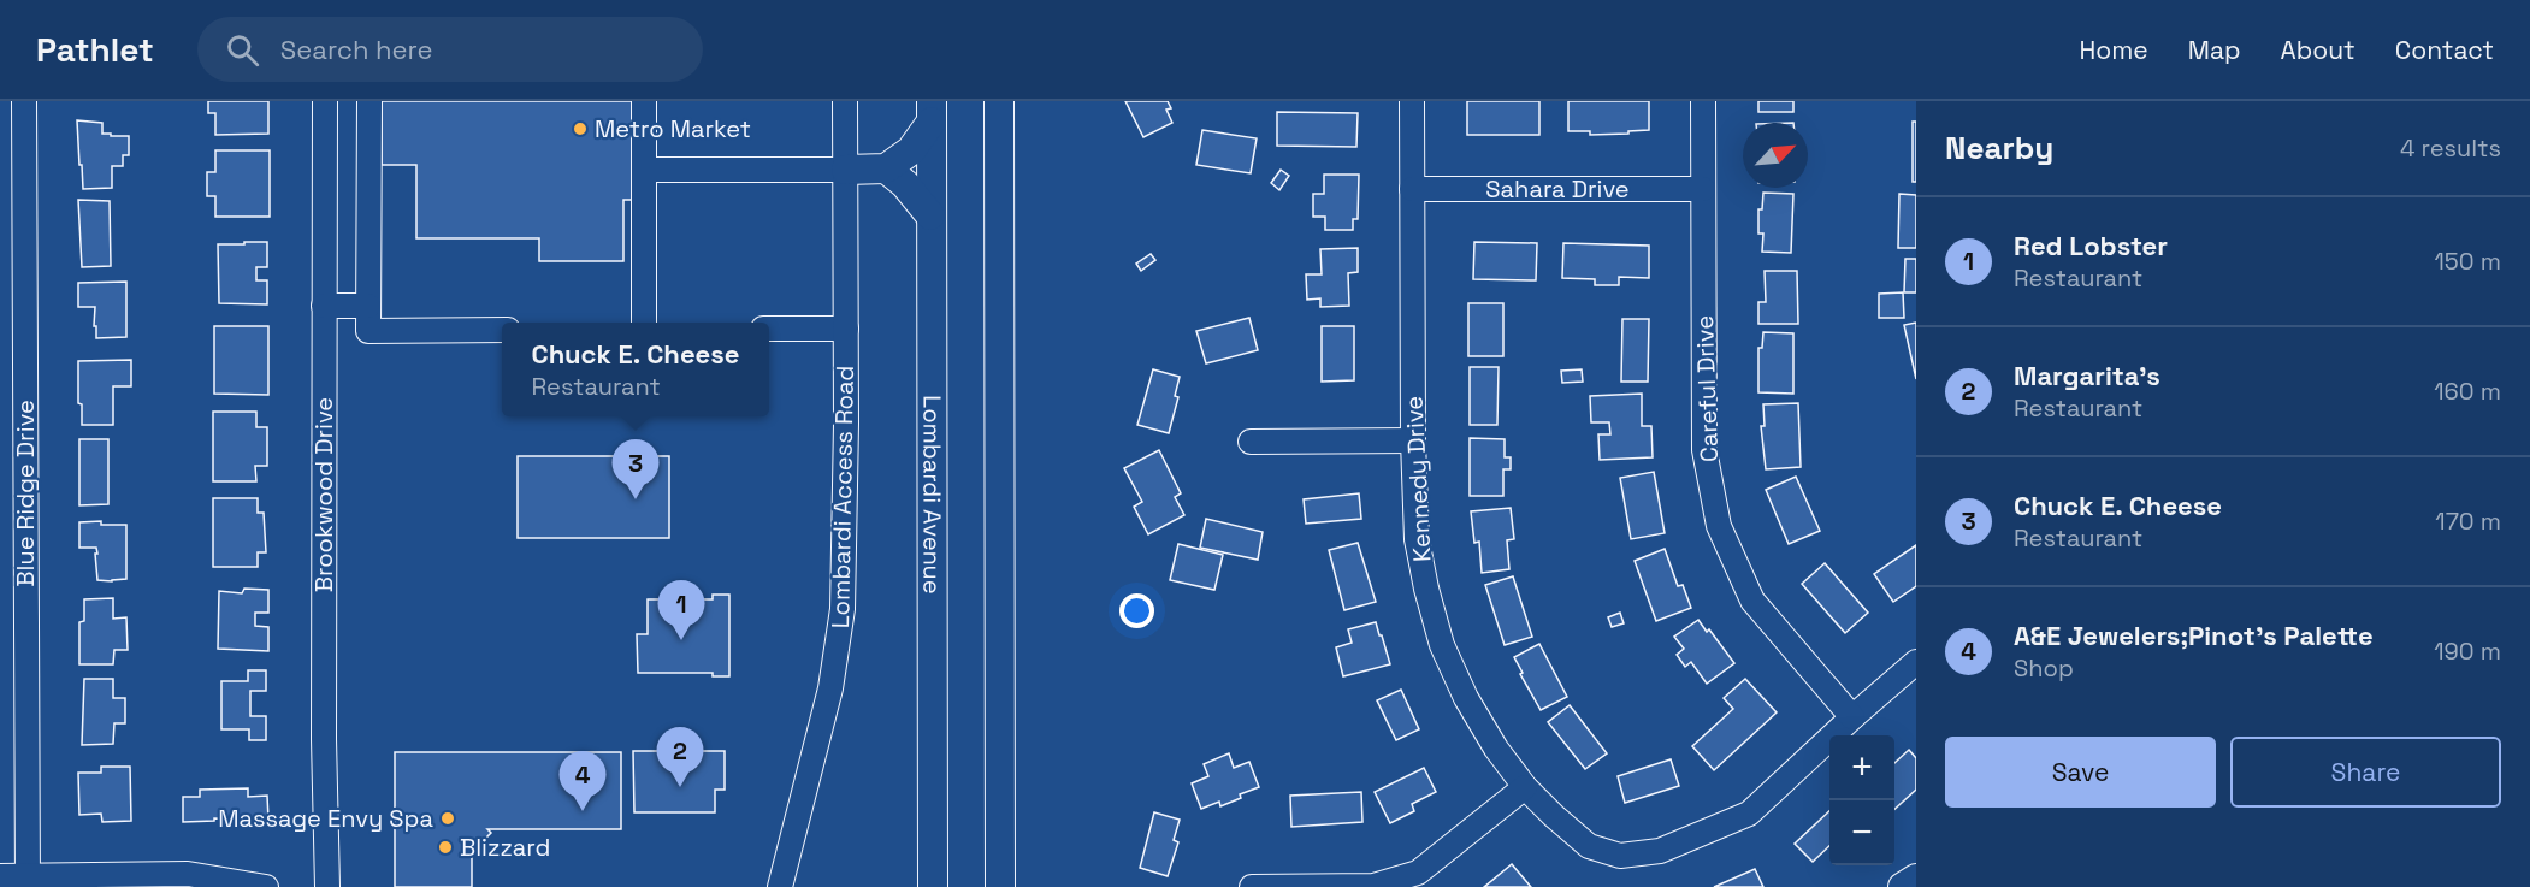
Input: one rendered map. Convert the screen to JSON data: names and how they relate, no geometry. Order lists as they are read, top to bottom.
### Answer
{
  "streets": {
    "main road": ["Lombardi Avenue"],
    "street": [
      "Sahara Drive",
      "Careful Drive",
      "Kennedy Drive",
      "Blue Ridge Drive",
      "Brookwood Drive",
      "Lombardi Access Road"
    ]
  },
  "crossings": [
    ["Sahara Drive", "Careful Drive"],
    ["Sahara Drive", "Kennedy Drive"],
    ["Careful Drive", "Kennedy Drive"]
  ],
  "places": ["Metro Market", "Massage Envy Spa", "Blizzard"],
  "north": "top right",
  "page": {
    "header": "Pathlet",
    "search": "Search here",
    "nav": [
      "Home",
      "Map",
      "About",
      "Contact"
    ],
    "heading": ["Nearby", "4 results"],
    "list": [
      {
        "mark": "1",
        "name": "Red Lobster",
        "note": "Restaurant",
        "value": "150 m"
      },
      {
        "mark": "2",
        "name": "Margarita's",
        "note": "Restaurant",
        "value": "160 m"
      },
      {
        "mark": "3",
        "name": "Chuck E. Cheese",
        "note": "Restaurant",
        "value": "170 m"
      },
      {
        "mark": "4",
        "name": "A&E Jewelers;Pinot's Palette",
        "note": "Shop",
        "value": "190 m"
      }
    ],
    "popup": ["Chuck E. Cheese", "Restaurant"],
    "pins": [
      "3",
      "1",
      "2",
      "4"
    ],
    "buttons": ["Save", "Share"],
    "map_buttons": ["+", "−"]
  }
}
